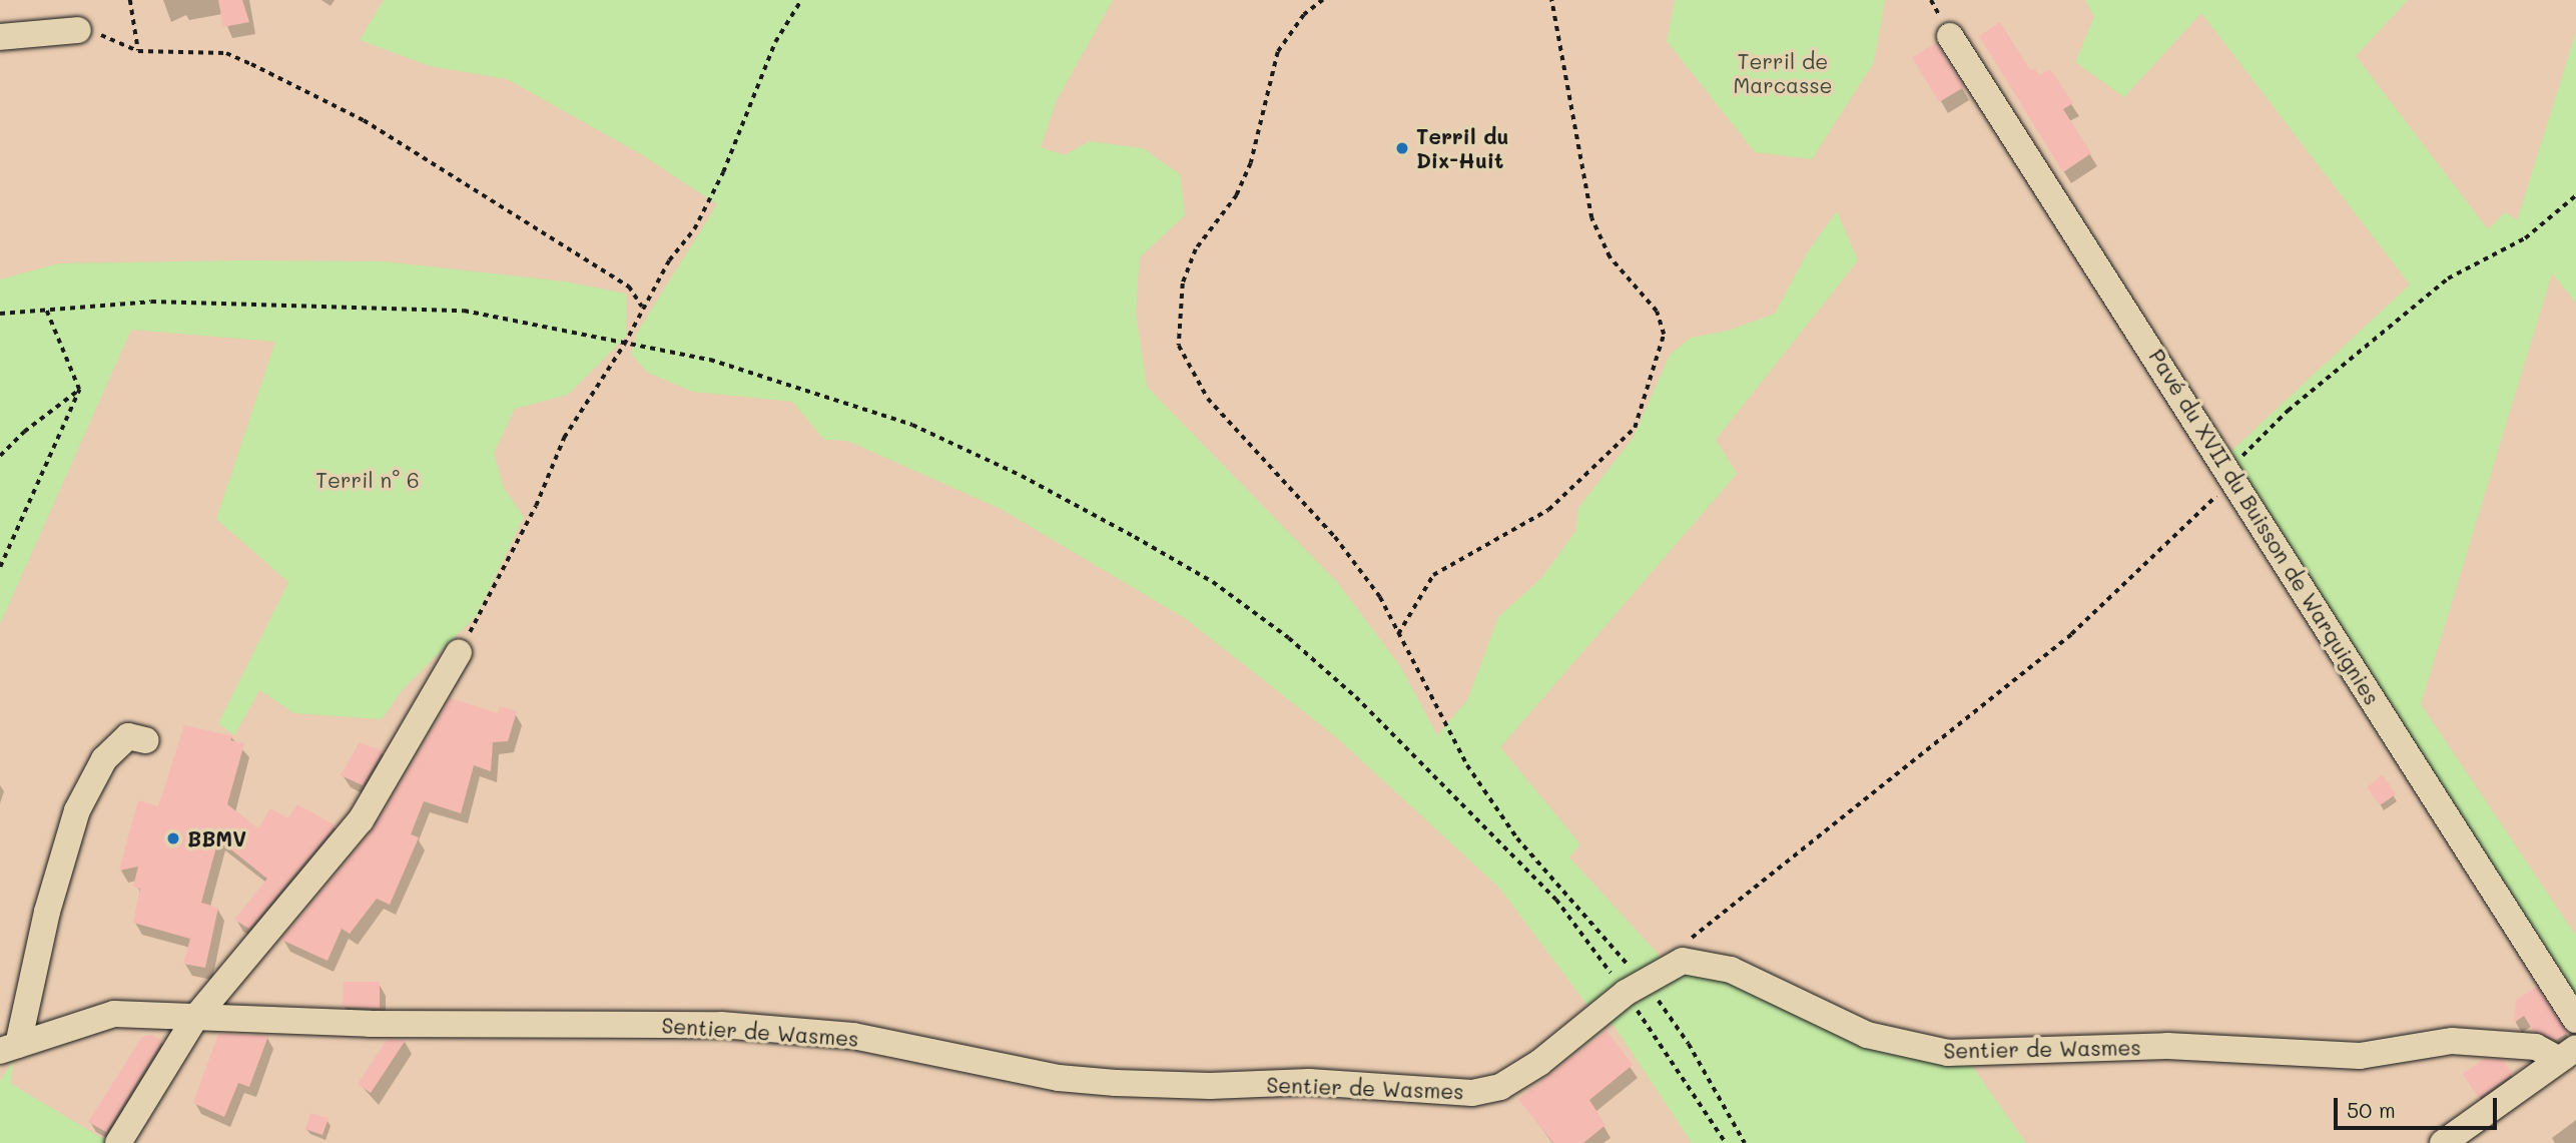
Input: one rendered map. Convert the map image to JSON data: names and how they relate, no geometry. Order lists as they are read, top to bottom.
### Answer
{
  "streets": {
    "street": ["Pavé du XVII du Buisson de Warquignies", "Sentier de Wasmes"]
  },
  "parks": ["Terril de Marcasse", "Terril n° 6"],
  "places": ["Terril du Dix-Huit", "BBMV"],
  "scale_bar": "50 m"
}
